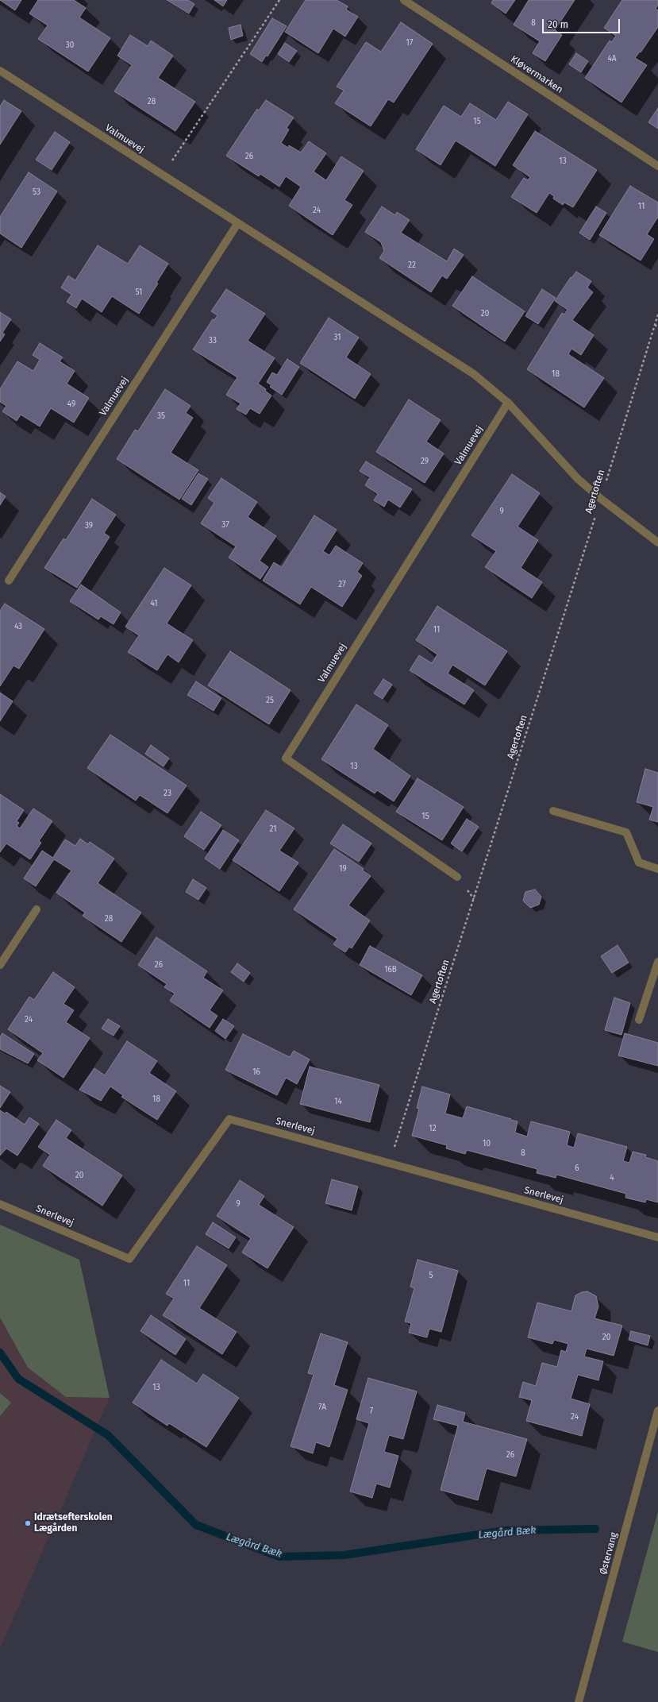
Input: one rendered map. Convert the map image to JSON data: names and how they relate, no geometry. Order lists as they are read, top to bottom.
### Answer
{
  "streets": {
    "street": [
      "Kløvermarken",
      "Valmuevej",
      "Snerlevej",
      "Østervang"
    ],
    "path": ["Agertoften"]
  },
  "crossings": [
    ["Valmuevej", "Agertoften"],
    ["Agertoften", "Snerlevej"]
  ],
  "water": ["Lægård Bæk"],
  "places": ["Idrætsefterskolen Lægården"],
  "house_numbers": [
    "8",
    "17",
    "30",
    "4A",
    "28",
    "15",
    "26",
    "13",
    "53",
    "11",
    "24",
    "22",
    "51",
    "20",
    "31",
    "33",
    "18",
    "49",
    "35",
    "29",
    "9",
    "37",
    "39",
    "27",
    "41",
    "43",
    "11",
    "25",
    "13",
    "23",
    "15",
    "21",
    "19",
    "28",
    "26",
    "16B",
    "24",
    "16",
    "18",
    "14",
    "12",
    "10",
    "8",
    "6",
    "20",
    "4",
    "9",
    "5",
    "11",
    "20",
    "13",
    "7A",
    "7",
    "24",
    "26"
  ],
  "scale_bar": "20 m"
}
